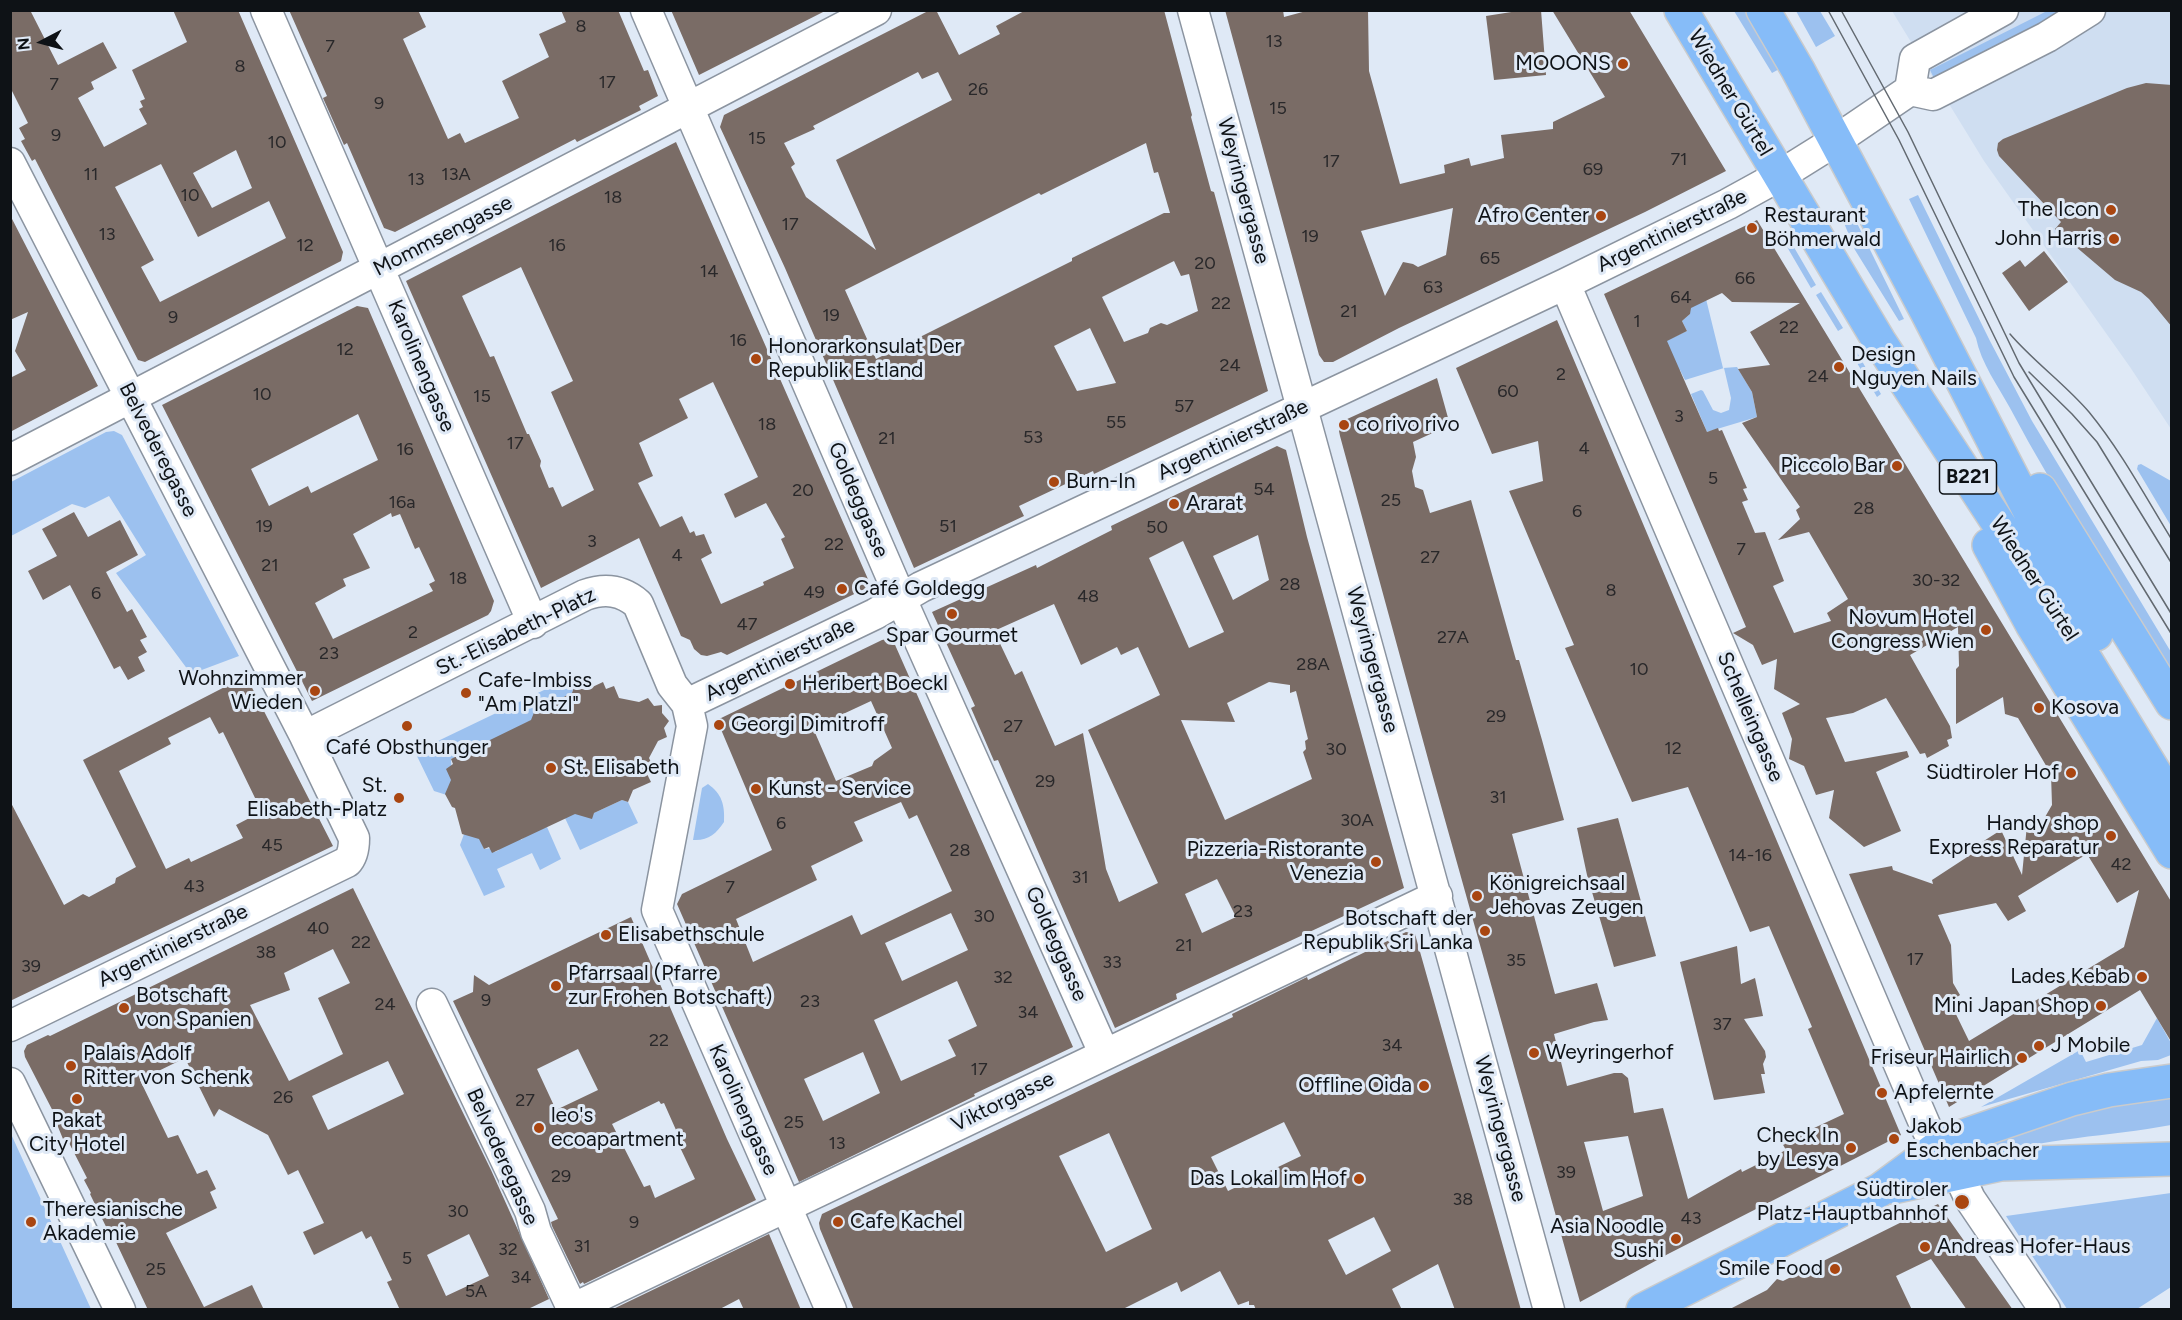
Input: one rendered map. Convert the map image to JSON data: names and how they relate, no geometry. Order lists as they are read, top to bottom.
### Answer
{
  "streets": {
    "main road": ["Wiedner Gürtel", "B221"],
    "street": [
      "Weyringergasse",
      "Argentinierstraße",
      "Mommsengasse",
      "Karolinengasse",
      "Belvederegasse",
      "Goldeggasse",
      "St.-Elisabeth-Platz",
      "Schelleingasse",
      "Viktorgasse"
    ]
  },
  "crossings": [
    ["Wiedner Gürtel", "Argentinierstraße"],
    ["Weyringergasse", "Argentinierstraße"],
    ["Weyringergasse", "Viktorgasse"],
    ["Argentinierstraße", "Belvederegasse"],
    ["Argentinierstraße", "Goldeggasse"],
    ["Argentinierstraße", "St.-Elisabeth-Platz"],
    ["Argentinierstraße", "Schelleingasse"],
    ["Mommsengasse", "Karolinengasse"],
    ["Mommsengasse", "Belvederegasse"],
    ["Mommsengasse", "Goldeggasse"],
    ["Karolinengasse", "St.-Elisabeth-Platz"],
    ["Karolinengasse", "Viktorgasse"],
    ["Belvederegasse", "St.-Elisabeth-Platz"],
    ["Belvederegasse", "Viktorgasse"],
    ["Goldeggasse", "Viktorgasse"]
  ],
  "places": [
    "MOOONS",
    "The Icon",
    "Afro Center",
    "Restaurant Böhmerwald",
    "John Harris",
    "Honorarkonsulat Der Republik Estland",
    "Design Nguyen Nails",
    "co rivo rivo",
    "Piccolo Bar",
    "Burn-In",
    "Ararat",
    "Café Goldegg",
    "Spar Gourmet",
    "Novum Hotel Congress Wien",
    "Heribert Boeckl",
    "Wohnzimmer Wieden",
    "Cafe-Imbiss \"Am Platzl\"",
    "Kosova",
    "Georgi Dimitroff",
    "Café Obsthunger",
    "St. Elisabeth",
    "Südtiroler Hof",
    "Kunst - Service",
    "St. Elisabeth-Platz",
    "Handy shop Express Reparatur",
    "Pizzeria-Ristorante Venezia",
    "Königreichsaal Jehovas Zeugen",
    "Botschaft der Republik Sri Lanka",
    "Elisabethschule",
    "Lades Kebab",
    "Pfarrsaal (Pfarre zur Frohen Botschaft)",
    "Mini Japan Shop",
    "Botschaft von Spanien",
    "J Mobile",
    "Weyringerhof",
    "Friseur Hairlich",
    "Palais Adolf Ritter von Schenk",
    "Offline Oida",
    "Apfelernte",
    "Pakat City Hotel",
    "leo's ecoapartment",
    "Jakob Eschenbacher",
    "Check In by Lesya",
    "Das Lokal im Hof",
    "Südtiroler Platz-Hauptbahnhof",
    "Theresianische Akademie",
    "Cafe Kachel",
    "Asia Noodle Sushi",
    "Andreas Hofer-Haus",
    "Smile Food"
  ],
  "house_numbers": [
    "8",
    "13",
    "7",
    "8",
    "17",
    "7",
    "26",
    "9",
    "15",
    "9",
    "15",
    "10",
    "71",
    "17",
    "69",
    "11",
    "13A",
    "13",
    "10",
    "18",
    "17",
    "13",
    "19",
    "12",
    "16",
    "65",
    "20",
    "14",
    "66",
    "63",
    "64",
    "22",
    "21",
    "19",
    "9",
    "1",
    "22",
    "16",
    "12",
    "24",
    "2",
    "24",
    "60",
    "10",
    "15",
    "57",
    "3",
    "55",
    "18",
    "53",
    "21",
    "17",
    "4",
    "16",
    "5",
    "54",
    "20",
    "25",
    "16a",
    "28",
    "6",
    "19",
    "51",
    "50",
    "3",
    "22",
    "7",
    "4",
    "27",
    "21",
    "18",
    "30-32",
    "28",
    "8",
    "49",
    "6",
    "48",
    "47",
    "2",
    "27A",
    "23",
    "28A",
    "10",
    "29",
    "27",
    "12",
    "30",
    "29",
    "31",
    "30A",
    "6",
    "45",
    "28",
    "14-16",
    "42",
    "31",
    "43",
    "7",
    "23",
    "30",
    "40",
    "22",
    "21",
    "38",
    "17",
    "35",
    "33",
    "39",
    "32",
    "9",
    "23",
    "24",
    "34",
    "37",
    "22",
    "34",
    "17",
    "26",
    "27",
    "25",
    "13",
    "39",
    "29",
    "38",
    "30",
    "43",
    "9",
    "31",
    "32",
    "5",
    "25",
    "34",
    "5A"
  ],
  "north": "left"
}
